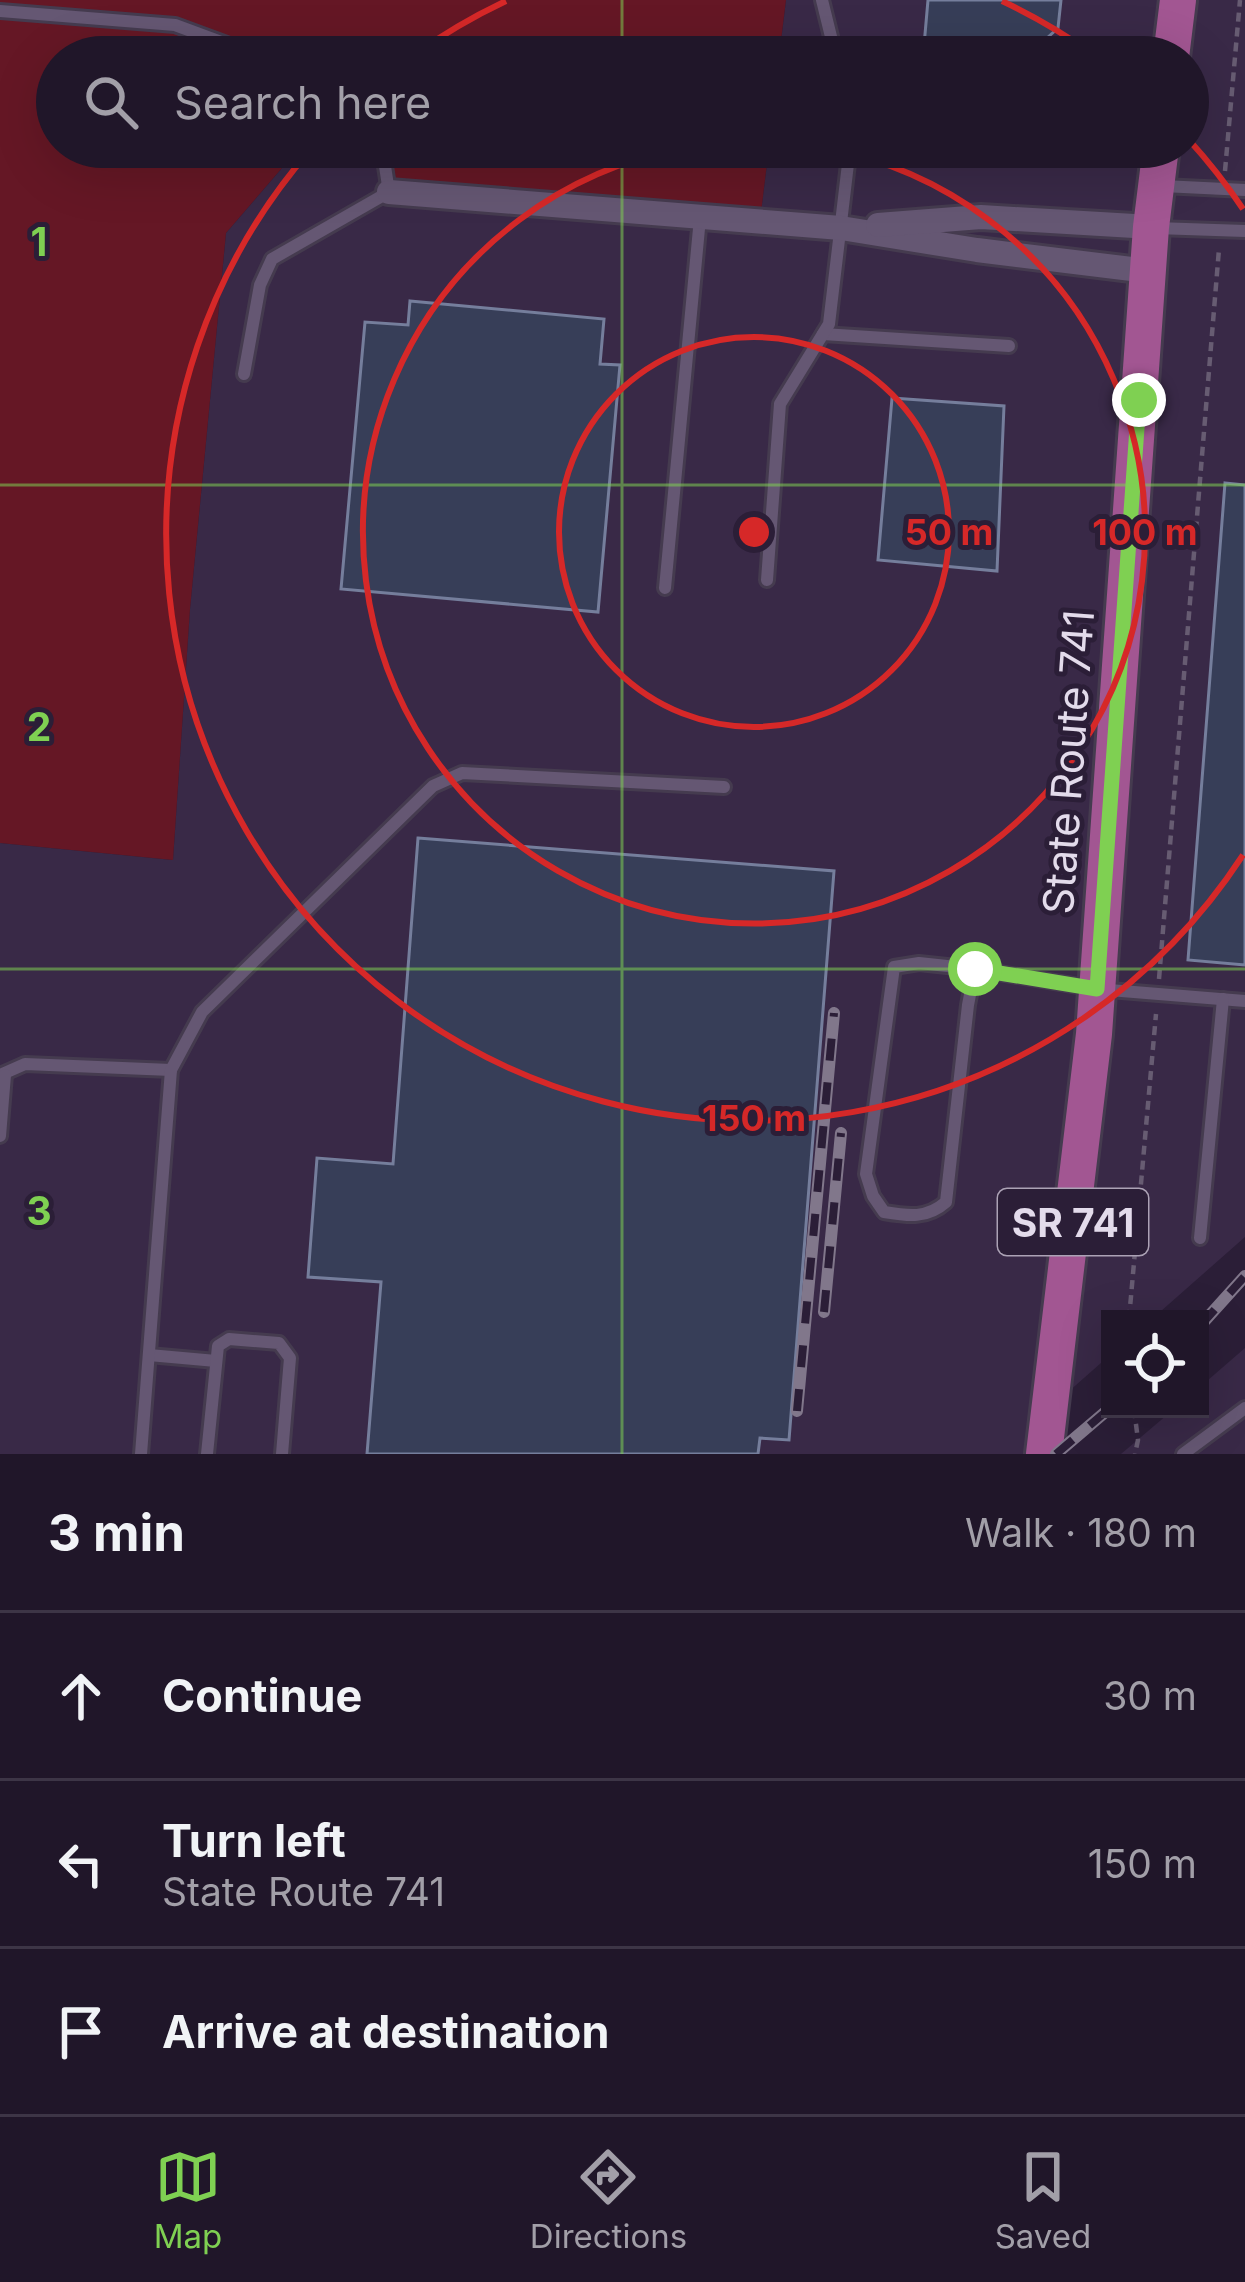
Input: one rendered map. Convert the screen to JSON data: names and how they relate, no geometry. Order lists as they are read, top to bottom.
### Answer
{
  "streets": {
    "main road": ["State Route 741", "SR 741"]
  },
  "page": {
    "search": "Search here",
    "heading": ["3 min", "Walk · 180 m"],
    "list": [
      ["Continue", "30 m"],
      ["Turn left", "State Route 741", "150 m"],
      "Arrive at destination"
    ],
    "nav": ["Map", "Directions", "Saved"]
  },
  "grid": {
    "rows": ["1", "2", "3"]
  },
  "rings": ["50 m", "100 m", "150 m"]
}
